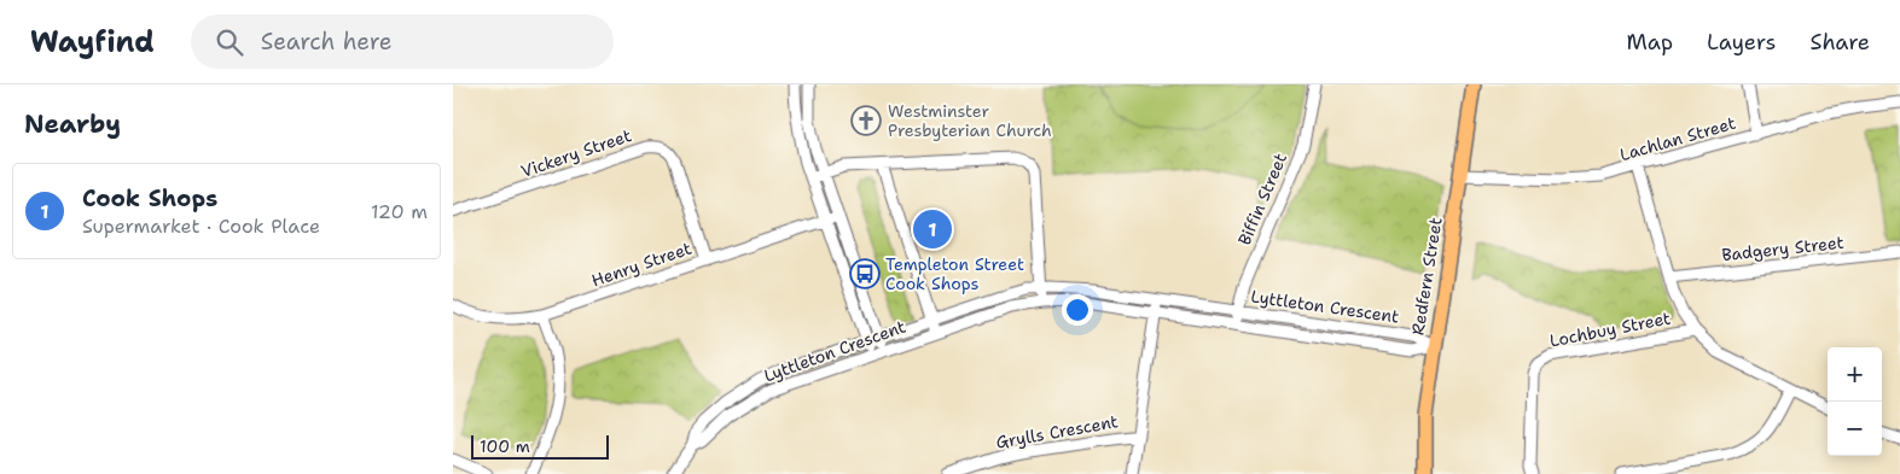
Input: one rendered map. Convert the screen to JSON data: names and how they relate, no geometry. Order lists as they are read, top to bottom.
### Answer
{
  "streets": {
    "main road": ["Redfern Street"],
    "street": [
      "Lachlan Street",
      "Vickery Street",
      "Biffin Street",
      "Badgery Street",
      "Henry Street",
      "Lyttleton Crescent",
      "Lochbuy Street",
      "Grylls Crescent"
    ]
  },
  "crossings": [
    ["Lachlan Street", "Redfern Street"],
    ["Vickery Street", "Henry Street"],
    ["Biffin Street", "Lyttleton Crescent"],
    ["Redfern Street", "Lyttleton Crescent"]
  ],
  "places": {
    "church": ["Westminster Presbyterian Church"],
    "bus stop": ["Templeton Street Cook Shops"]
  },
  "scale_bar": "100 m",
  "page": {
    "header": "Wayfind",
    "search": "Search here",
    "nav": ["Map", "Layers", "Share"],
    "heading": "Nearby",
    "list": [
      {
        "mark": "1",
        "name": "Cook Shops",
        "note": "Supermarket · Cook Place",
        "value": "120 m"
      }
    ],
    "pins": "1",
    "map_buttons": ["+", "−"],
    "scale": "100 m"
  }
}
